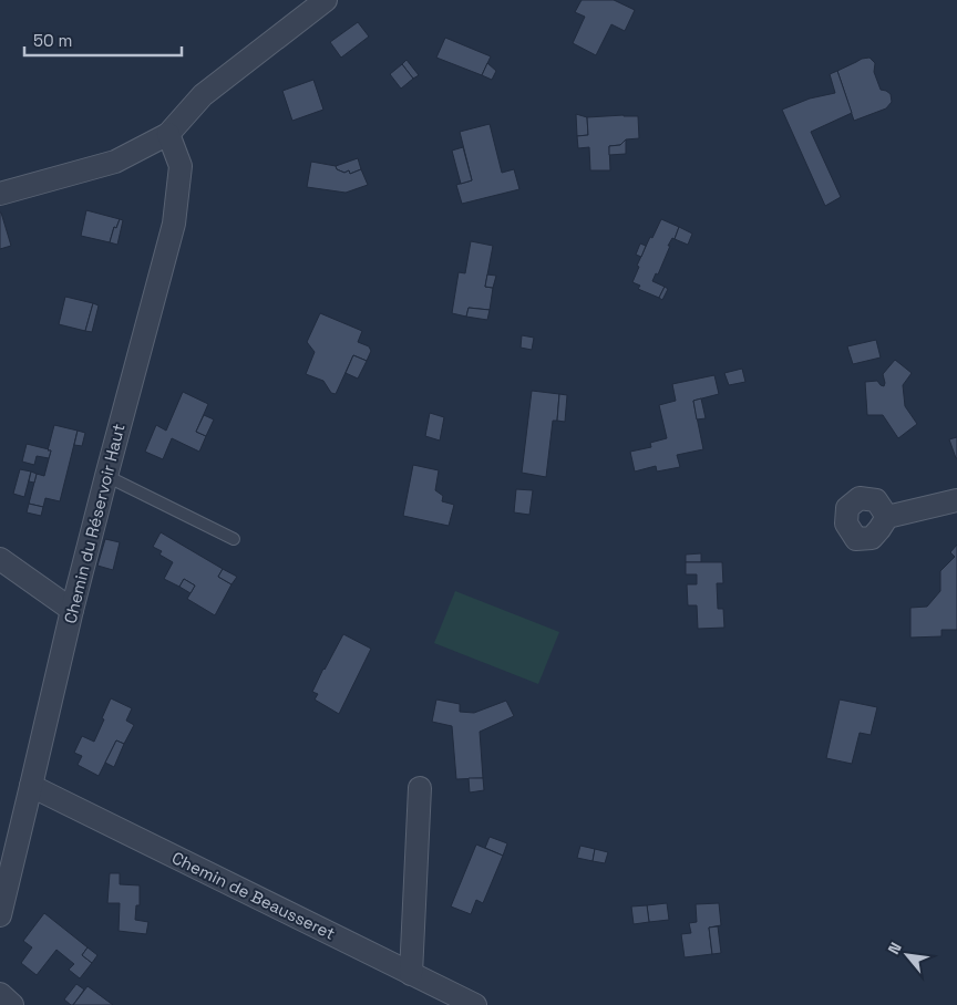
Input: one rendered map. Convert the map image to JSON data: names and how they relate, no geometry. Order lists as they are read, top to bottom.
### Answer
{
  "streets": {
    "street": ["Chemin du Réservoir Haut", "Chemin de Beausseret"]
  },
  "crossings": [
    ["Chemin du Réservoir Haut", "Chemin de Beausseret"]
  ],
  "scale_bar": "50 m",
  "north": "top left"
}
